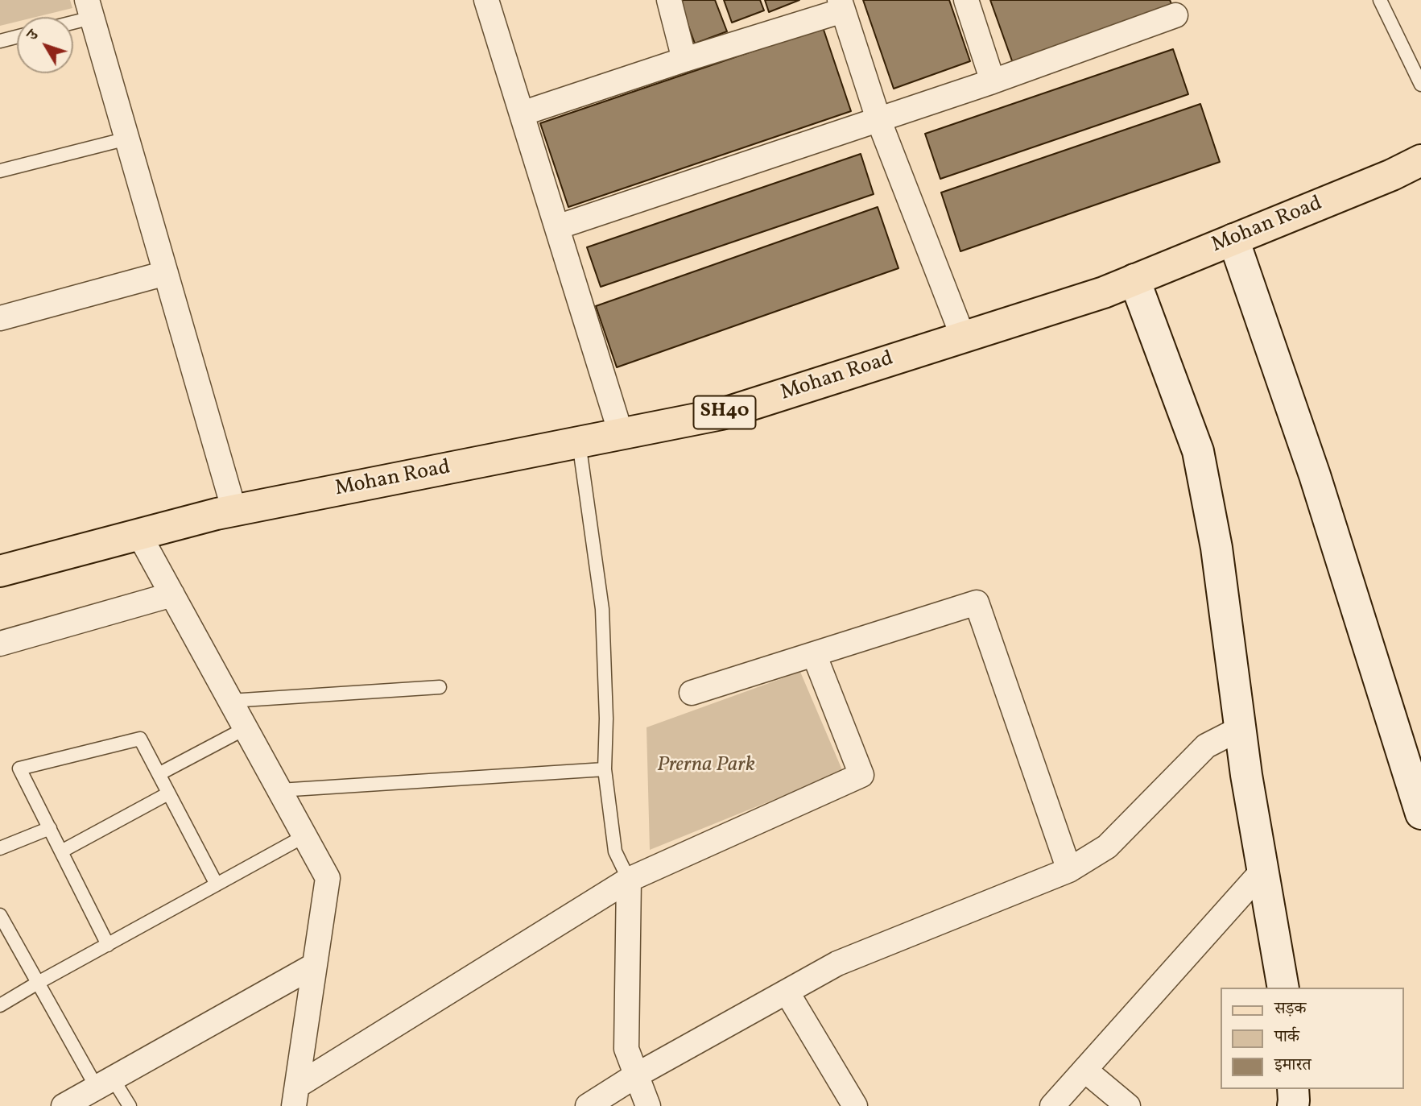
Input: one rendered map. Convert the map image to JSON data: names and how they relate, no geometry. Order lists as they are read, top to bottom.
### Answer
{
  "streets": {
    "main road": ["Mohan Road", "SH40"]
  },
  "parks": ["Prerna Park"],
  "legend": ["सड़क", "पार्क", "इमारत"],
  "north": "top left"
}
